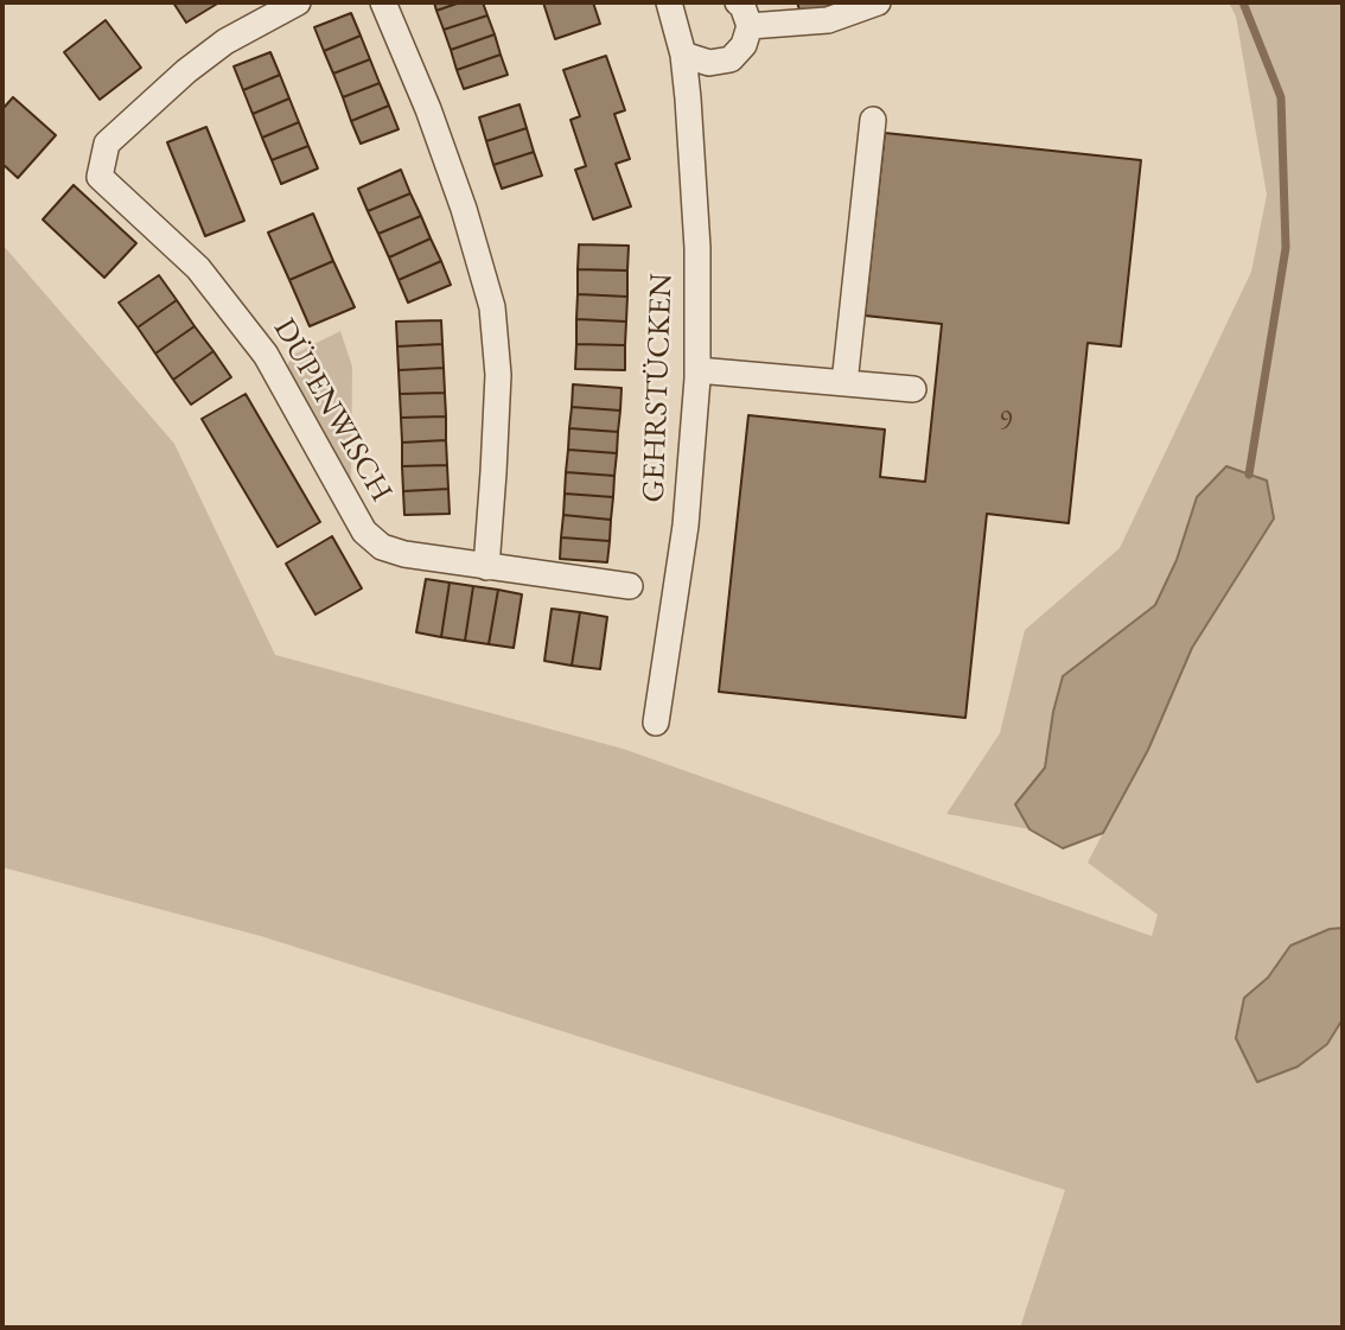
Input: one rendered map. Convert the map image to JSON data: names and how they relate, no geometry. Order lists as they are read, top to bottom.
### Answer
{
  "streets": {
    "street": ["GEHRSTÜCKEN", "DÜPENWISCH"]
  },
  "house_numbers": ["9"]
}
